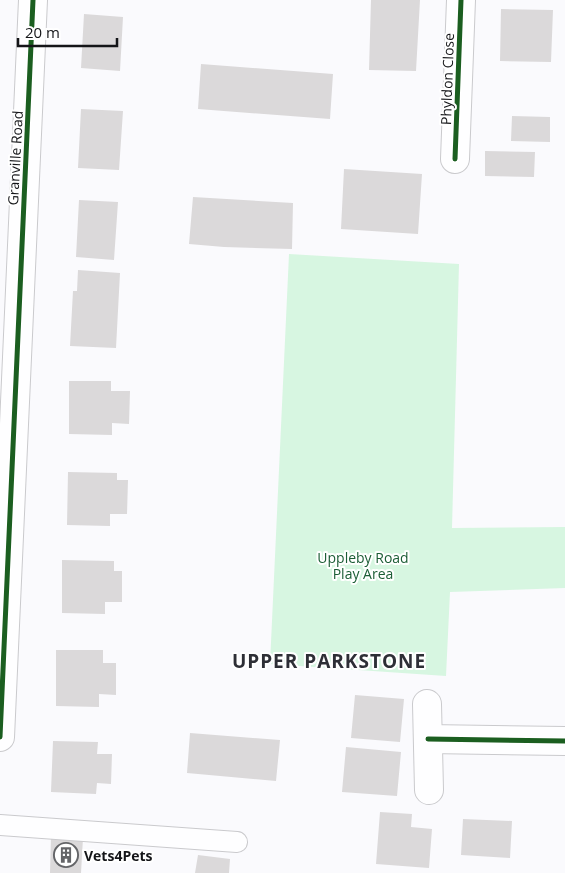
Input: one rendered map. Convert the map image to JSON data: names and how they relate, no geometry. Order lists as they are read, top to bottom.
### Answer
{
  "streets": {
    "street": ["Phyldon Close", "Granville Road"]
  },
  "districts": ["UPPER PARKSTONE"],
  "parks": ["Uppleby Road Play Area"],
  "places": {
    "building": ["Vets4Pets"]
  },
  "scale_bar": "20 m"
}
